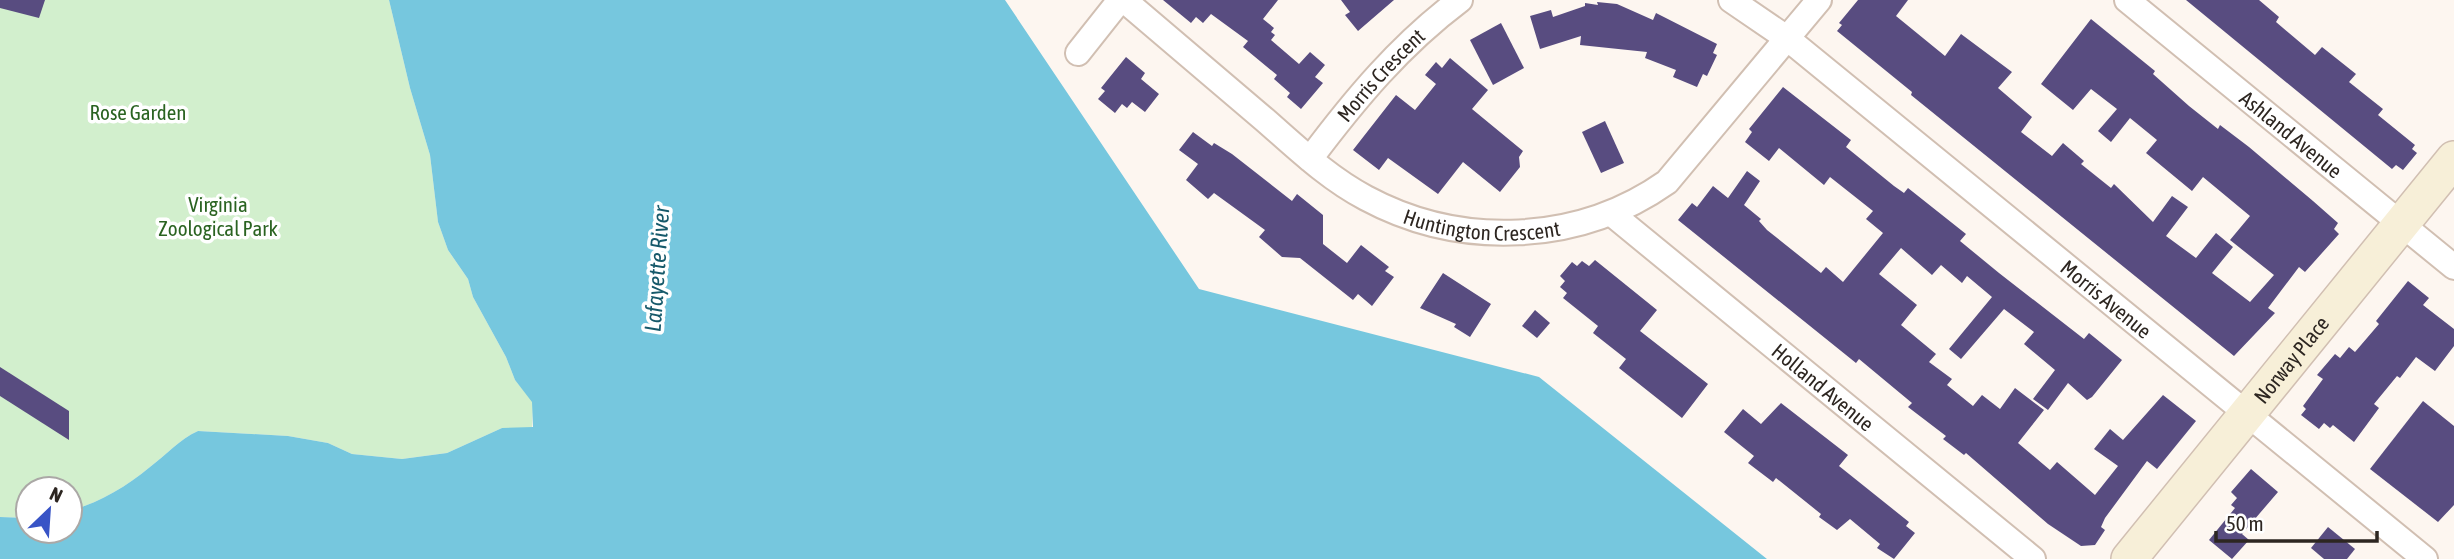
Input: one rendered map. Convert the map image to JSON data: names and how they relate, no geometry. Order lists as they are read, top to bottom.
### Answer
{
  "streets": {
    "street": [
      "Morris Crescent",
      "Ashland Avenue",
      "Huntington Crescent",
      "Morris Avenue",
      "Norway Place",
      "Holland Avenue"
    ]
  },
  "crossings": [
    ["Morris Crescent", "Huntington Crescent"],
    ["Ashland Avenue", "Norway Place"],
    ["Huntington Crescent", "Morris Avenue"],
    ["Huntington Crescent", "Holland Avenue"],
    ["Morris Avenue", "Norway Place"]
  ],
  "water": ["Lafayette River"],
  "parks": ["Rose Garden", "Virginia Zoological Park"],
  "scale_bar": "50 m",
  "north": "top right"
}
